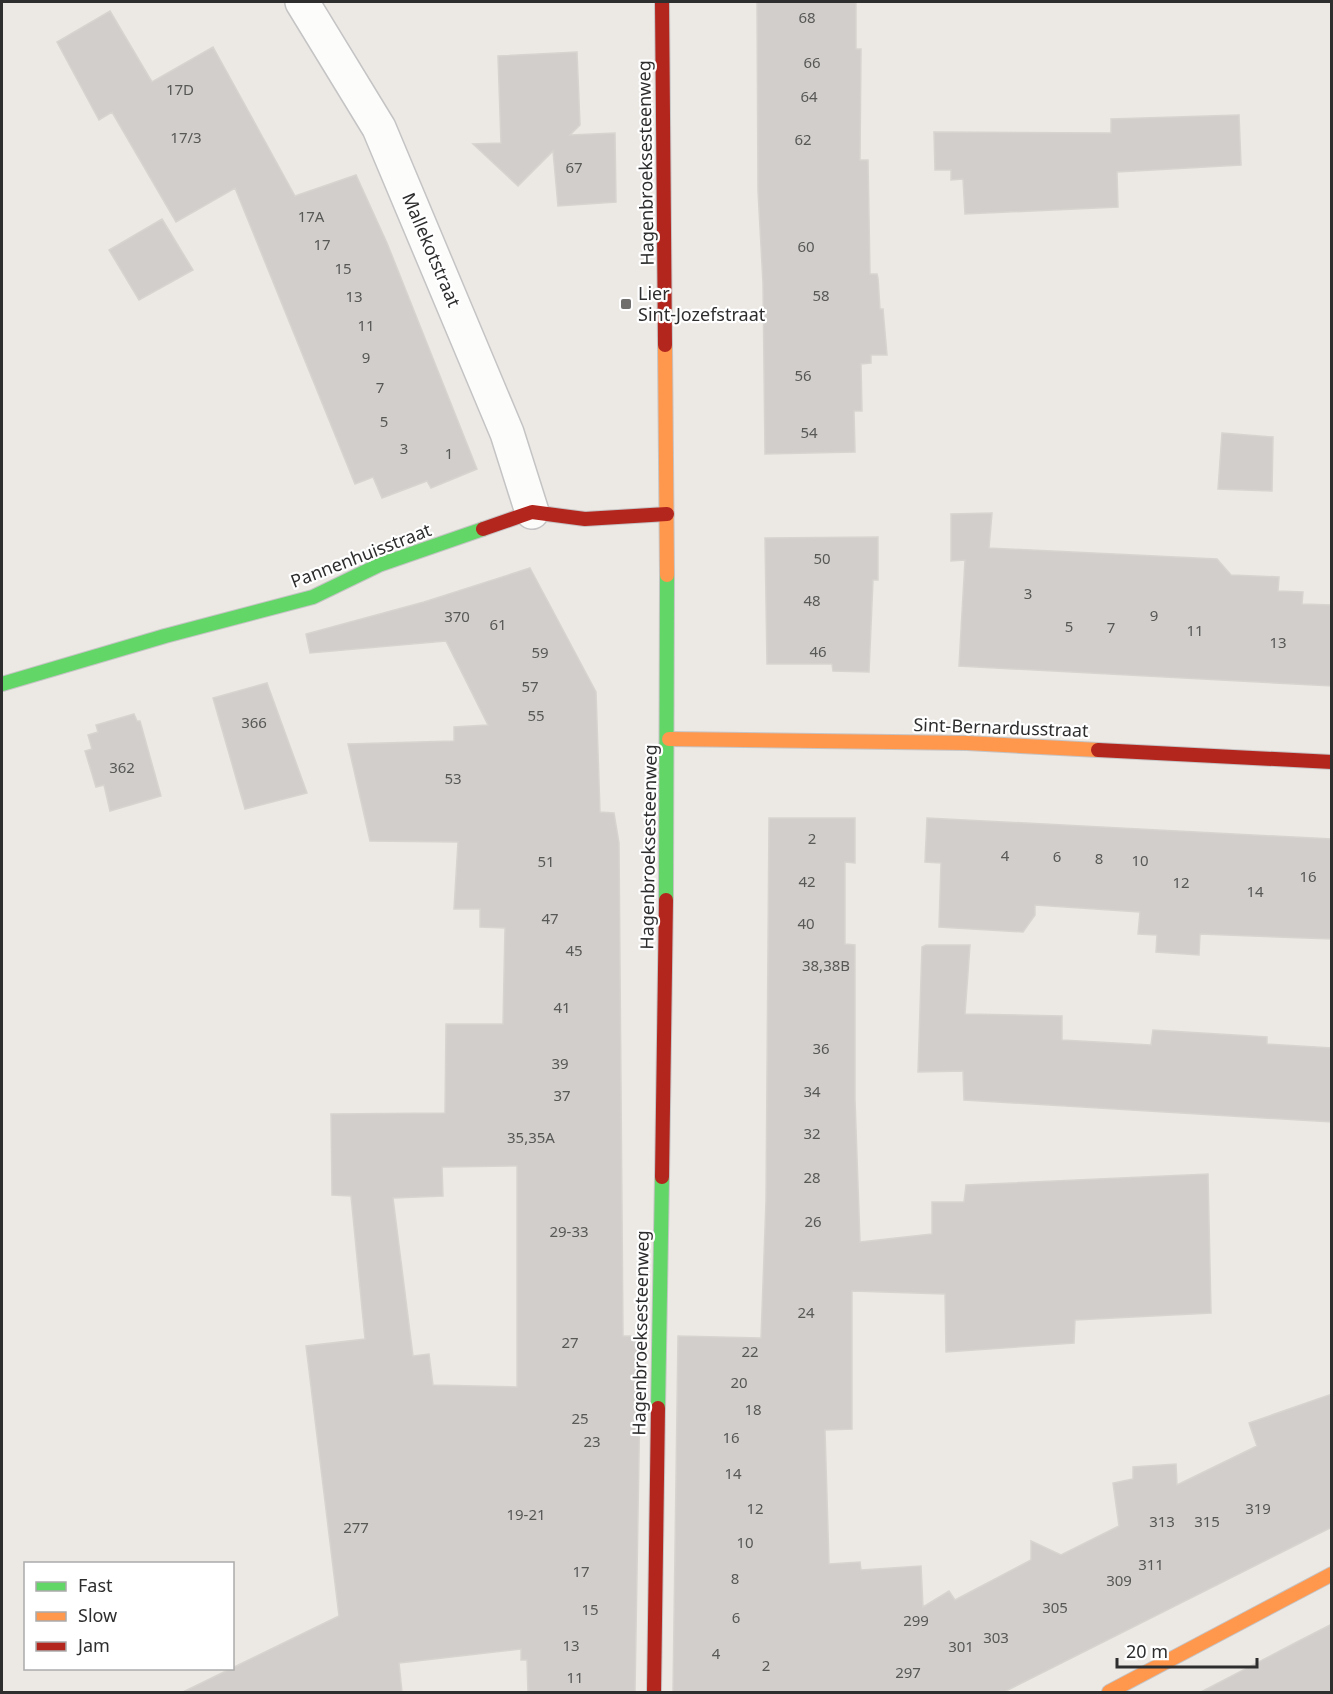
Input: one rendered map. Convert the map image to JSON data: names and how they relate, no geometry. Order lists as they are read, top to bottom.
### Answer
{
  "streets": {
    "street": [
      "Hagenbroeksesteenweg",
      "Mallekotstraat",
      "Pannenhuisstraat",
      "Sint-Bernardusstraat"
    ]
  },
  "crossings": [
    ["Hagenbroeksesteenweg", "Pannenhuisstraat"],
    ["Hagenbroeksesteenweg", "Sint-Bernardusstraat"],
    ["Mallekotstraat", "Pannenhuisstraat"]
  ],
  "places": {
    "transit": ["Lier Sint-Jozefstraat"]
  },
  "house_numbers": [
    "68",
    "66",
    "17D",
    "64",
    "17/3",
    "62",
    "67",
    "17A",
    "17",
    "60",
    "15",
    "58",
    "13",
    "11",
    "9",
    "56",
    "7",
    "5",
    "54",
    "3",
    "1",
    "50",
    "3",
    "48",
    "9",
    "370",
    "61",
    "5",
    "7",
    "11",
    "13",
    "46",
    "59",
    "57",
    "55",
    "366",
    "362",
    "53",
    "2",
    "4",
    "6",
    "8",
    "10",
    "51",
    "16",
    "42",
    "12",
    "14",
    "47",
    "40",
    "45",
    "38,38B",
    "41",
    "36",
    "39",
    "34",
    "37",
    "32",
    "35,35A",
    "28",
    "26",
    "29-33",
    "24",
    "27",
    "22",
    "20",
    "18",
    "25",
    "16",
    "23",
    "14",
    "12",
    "319",
    "19-21",
    "313",
    "315",
    "277",
    "10",
    "311",
    "17",
    "8",
    "309",
    "305",
    "15",
    "6",
    "299",
    "303",
    "13",
    "301",
    "4",
    "2",
    "297",
    "11"
  ],
  "legend": ["Fast", "Slow", "Jam"],
  "scale_bar": "20 m"
}
